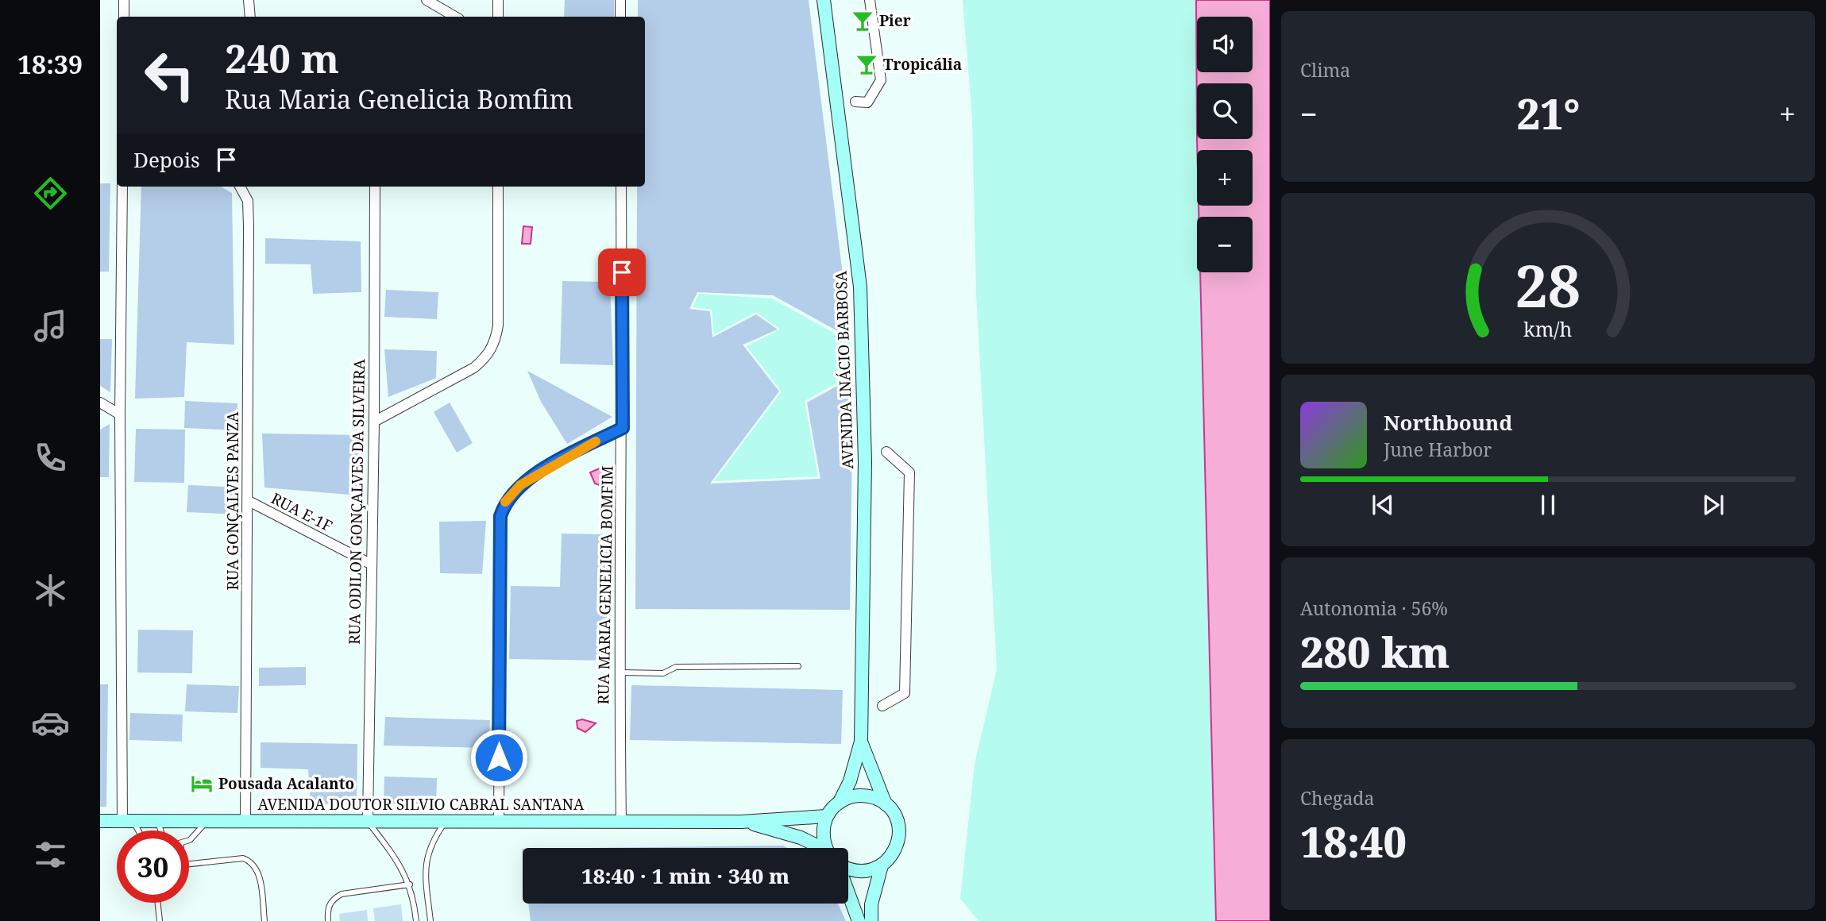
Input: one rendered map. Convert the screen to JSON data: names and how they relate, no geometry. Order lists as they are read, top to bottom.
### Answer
{
  "streets": {
    "main road": ["AVENIDA INÁCIO BARBOSA", "AVENIDA DOUTOR SILVIO CABRAL SANTANA"],
    "street": [
      "RUA GONÇALVES PANZA",
      "RUA ODILON GONÇALVES DA SILVEIRA",
      "RUA E-1F",
      "RUA MARIA GENELICIA BOMFIM"
    ]
  },
  "crossings": [
    ["AVENIDA INÁCIO BARBOSA", "AVENIDA DOUTOR SILVIO CABRAL SANTANA"],
    ["RUA GONÇALVES PANZA", "RUA E-1F"],
    ["RUA GONÇALVES PANZA", "AVENIDA DOUTOR SILVIO CABRAL SANTANA"],
    ["RUA ODILON GONÇALVES DA SILVEIRA", "RUA E-1F"],
    ["RUA ODILON GONÇALVES DA SILVEIRA", "AVENIDA DOUTOR SILVIO CABRAL SANTANA"],
    ["RUA MARIA GENELICIA BOMFIM", "AVENIDA DOUTOR SILVIO CABRAL SANTANA"]
  ],
  "places": {
    "bar": ["Pier", "Tropicália"],
    "hotel": ["Pousada Acalanto"]
  },
  "page": {
    "tabs": "18:39",
    "tile": [
      "Clima",
      ["Autonomia · 56%", "280 km"],
      ["Chegada", "18:40"]
    ],
    "map_buttons": ["+", "−"],
    "turn": ["240 m", "Rua Maria Genelicia Bomfim"],
    "heat": ["−", "21°", "+"],
    "then": "Depois",
    "song": ["Northbound", "June Harbor"],
    "limit": "30",
    "trip": "18:40 · 1 min · 340 m",
    "gauge": ["28", "km/h"]
  }
}
